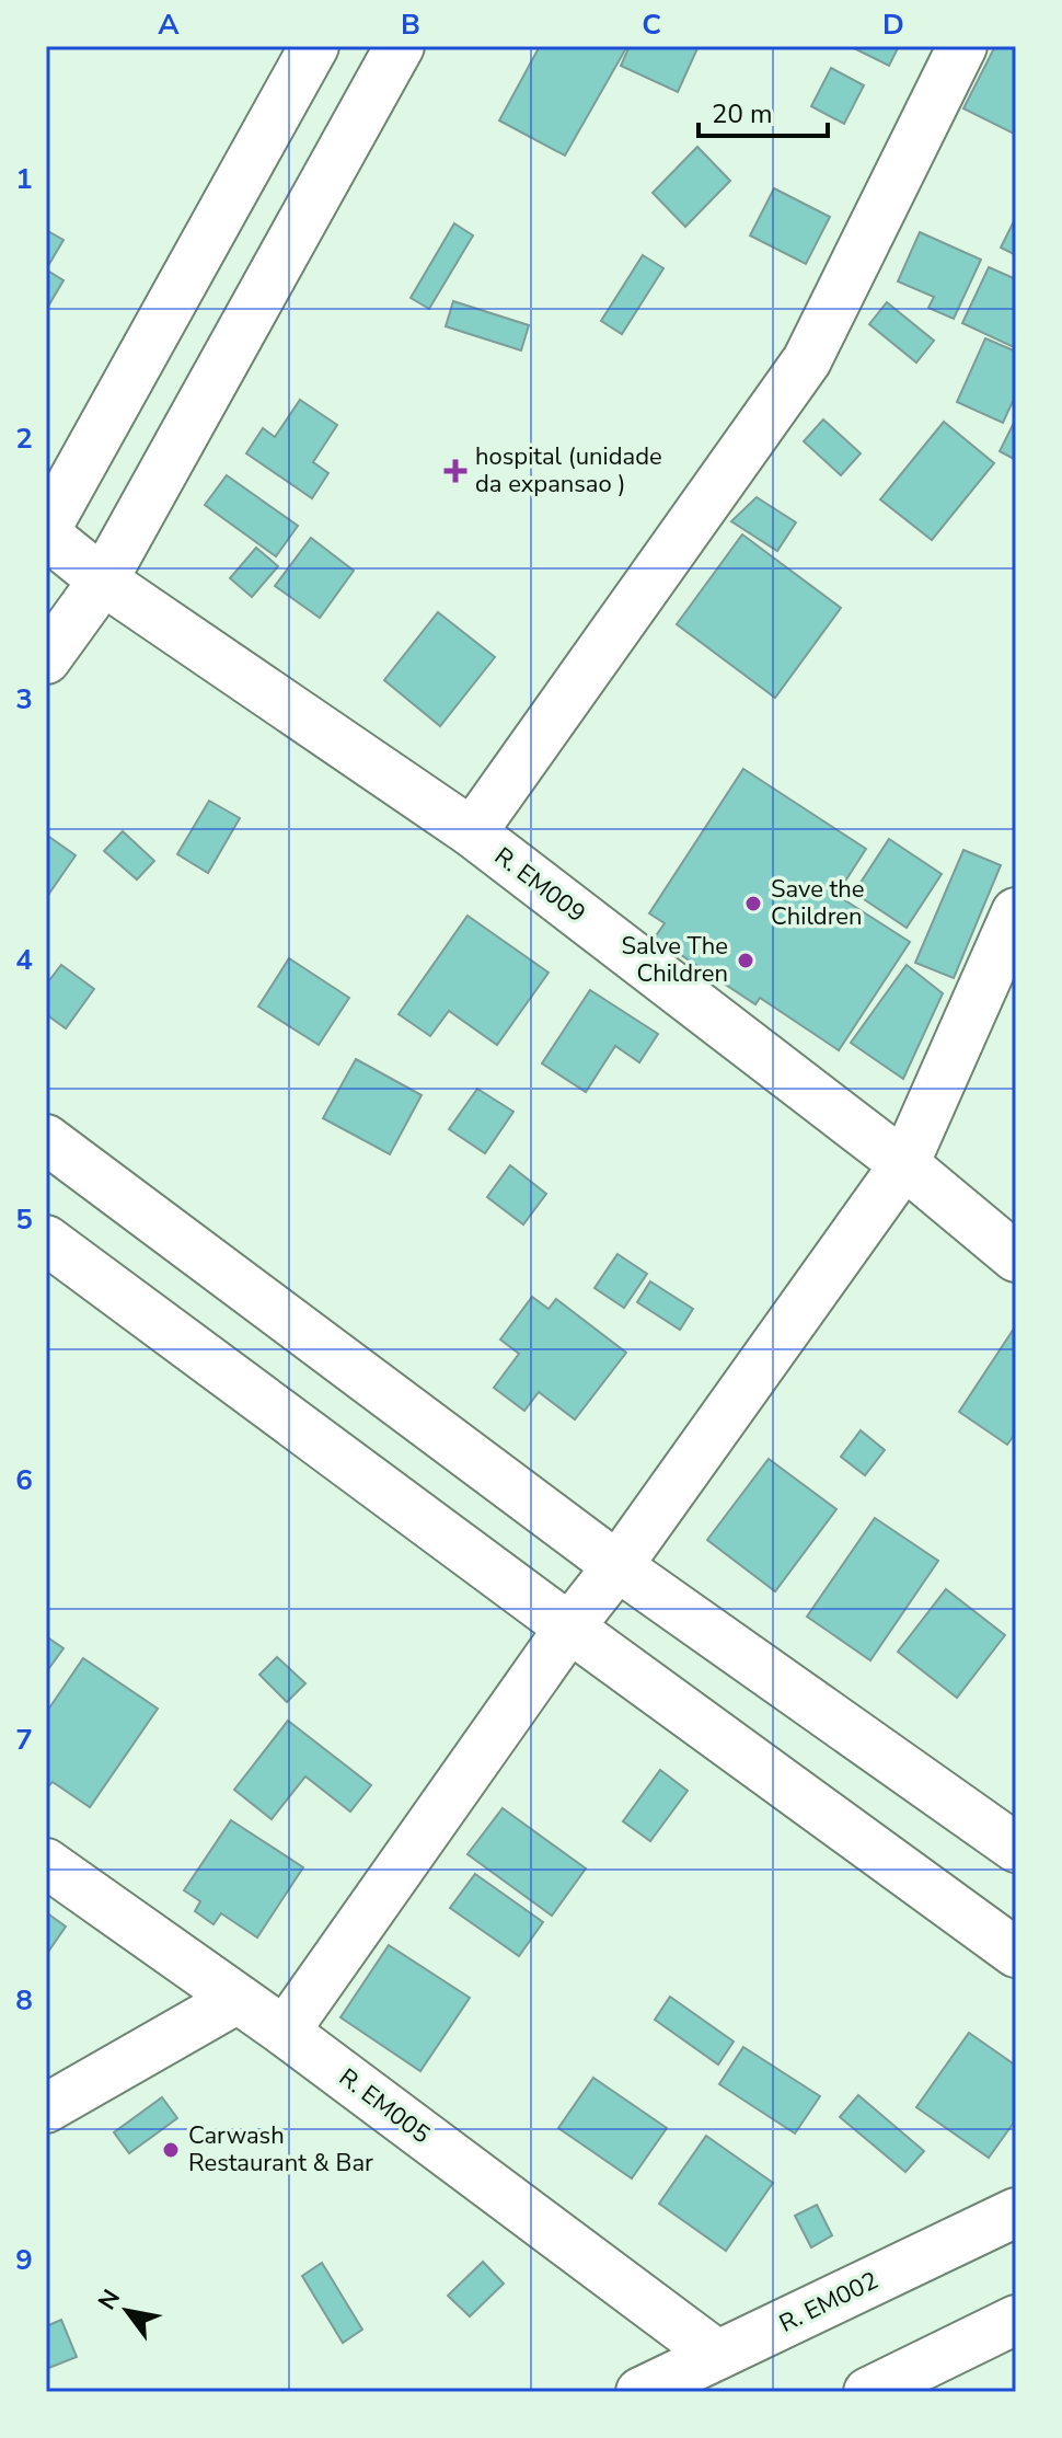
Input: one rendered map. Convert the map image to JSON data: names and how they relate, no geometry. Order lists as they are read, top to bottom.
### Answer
{
  "streets": {
    "street": ["R. EM009", "R. EM005", "R. EM002"]
  },
  "crossings": [
    ["R. EM005", "R. EM002"]
  ],
  "places": {
    "health": ["hospital (unidade da expansao )"],
    "other": ["Save the Children", "Salve The Children", "Carwash Restaurant & Bar"]
  },
  "scale_bar": "20 m",
  "north": "top left",
  "grid": {
    "columns": [
      "A",
      "B",
      "C",
      "D"
    ],
    "rows": [
      "1",
      "2",
      "3",
      "4",
      "5",
      "6",
      "7",
      "8",
      "9"
    ]
  }
}
